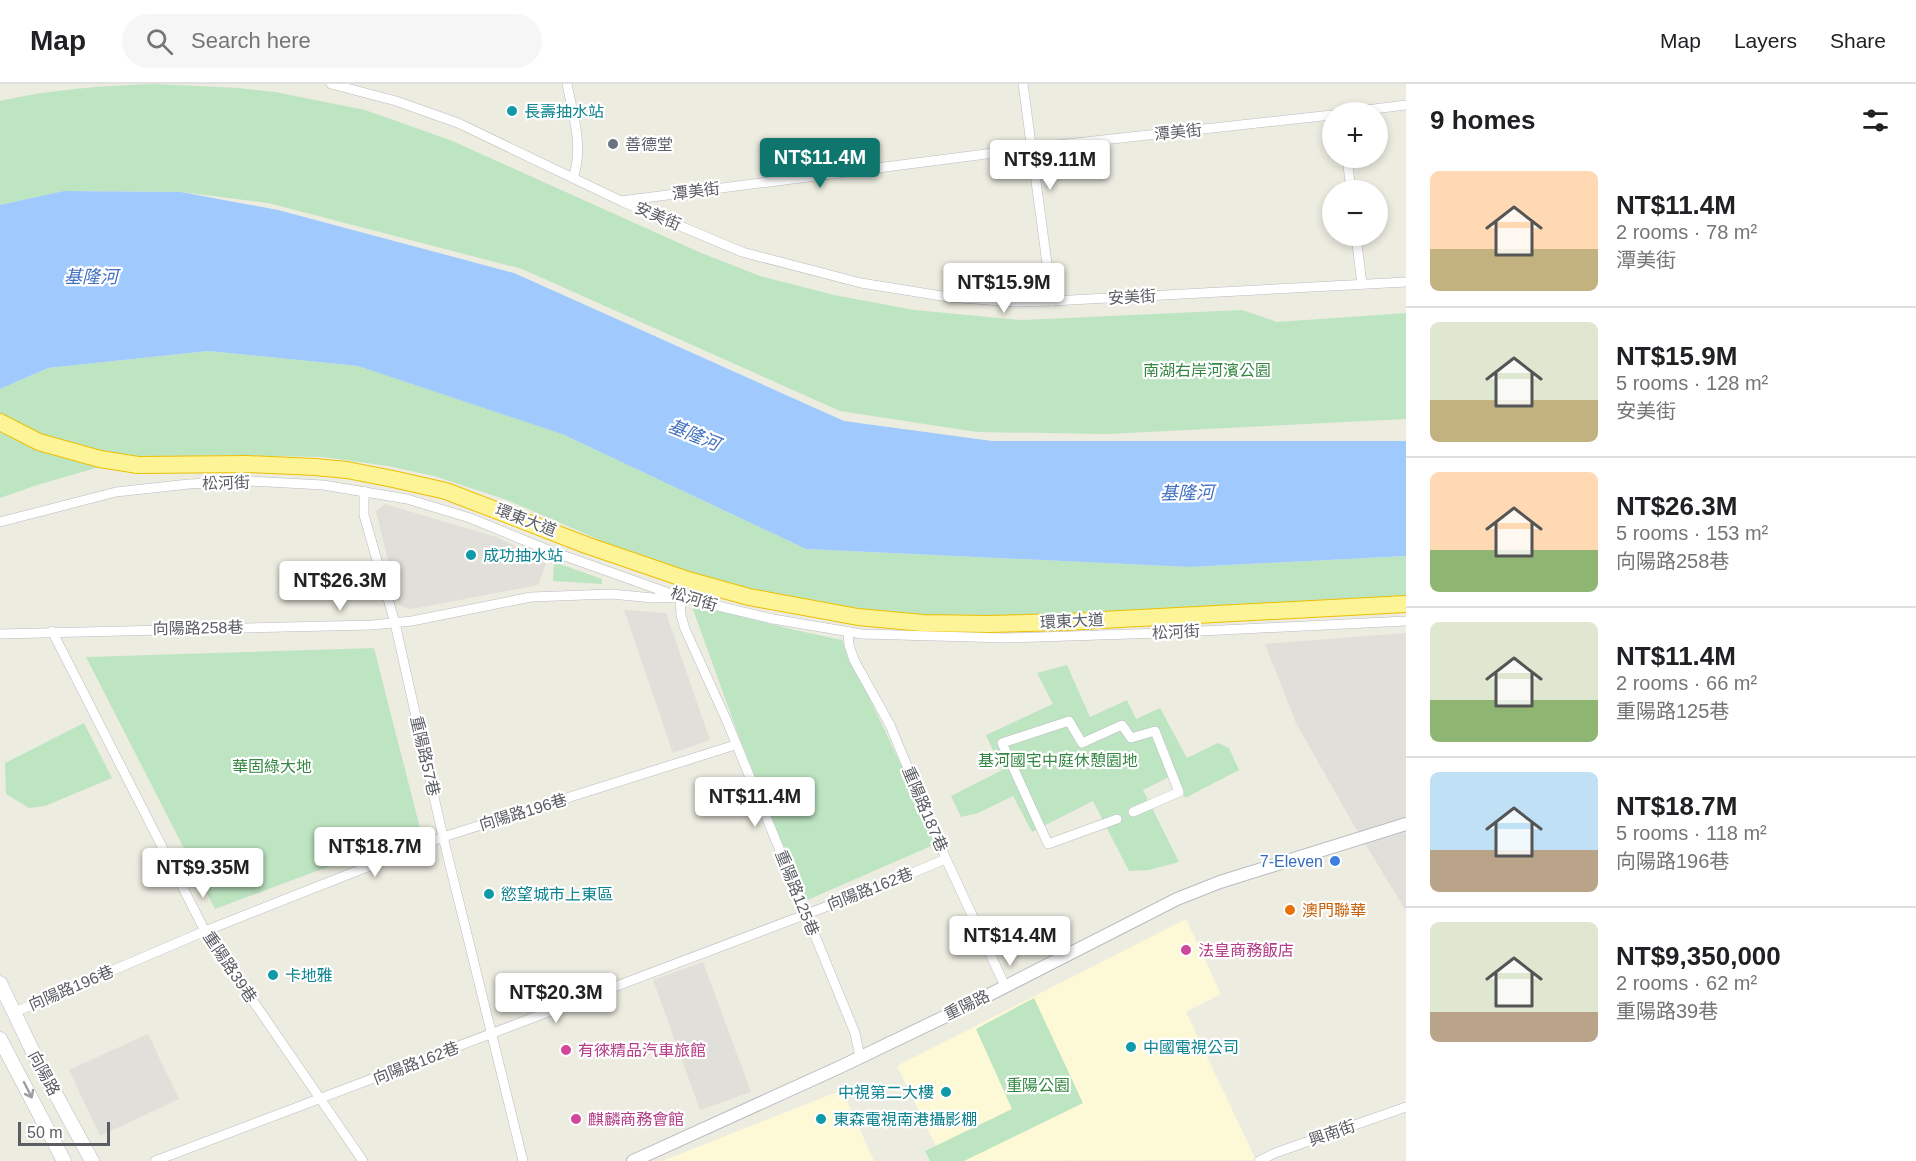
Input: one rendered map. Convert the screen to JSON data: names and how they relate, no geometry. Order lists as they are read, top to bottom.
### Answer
{
  "streets": {
    "highway": ["環東大道"],
    "main road": ["向陽路"],
    "street": [
      "潭美街",
      "安美街",
      "松河街",
      "向陽路258巷",
      "重陽路57巷",
      "重陽路187巷",
      "向陽路196巷",
      "向陽路162巷",
      "重陽路125巷",
      "重陽路39巷",
      "重陽路",
      "興南街"
    ]
  },
  "crossings": [
    ["潭美街", "安美街"],
    ["松河街", "向陽路258巷"],
    ["松河街", "重陽路57巷"],
    ["松河街", "重陽路187巷"],
    ["松河街", "重陽路125巷"],
    ["向陽路258巷", "重陽路57巷"],
    ["向陽路258巷", "重陽路125巷"],
    ["向陽路258巷", "重陽路39巷"],
    ["重陽路57巷", "向陽路196巷"],
    ["重陽路57巷", "向陽路162巷"],
    ["重陽路187巷", "向陽路162巷"],
    ["重陽路187巷", "重陽路"],
    ["向陽路196巷", "重陽路125巷"],
    ["向陽路196巷", "重陽路39巷"],
    ["向陽路196巷", "向陽路"],
    ["向陽路162巷", "重陽路125巷"],
    ["向陽路162巷", "重陽路39巷"],
    ["重陽路125巷", "重陽路"]
  ],
  "water": ["基隆河"],
  "parks": [
    "南湖右岸河濱公園",
    "基河國宅中庭休憩園地",
    "華固綠大地",
    "重陽公園"
  ],
  "places": [
    "長壽抽水站",
    "善德堂",
    "成功抽水站",
    "7-Eleven",
    "慾望城市上東區",
    "澳門聯華",
    "法皇商務飯店",
    "卡地雅",
    "中國電視公司",
    "有徠精品汽車旅館",
    "中視第二大樓",
    "麒麟商務會館",
    "東森電視南港攝影棚"
  ],
  "scale_bar": "50 m",
  "page": {
    "header": "Map",
    "search": "Search here",
    "nav": ["Map", "Layers", "Share"],
    "heading": "9 homes",
    "map_buttons": ["+", "−"],
    "price": [
      "NT$11.4M",
      "NT$9.11M",
      "NT$15.9M",
      "NT$26.3M",
      "NT$11.4M",
      "NT$18.7M",
      "NT$9.35M",
      "NT$14.4M",
      "NT$20.3M"
    ],
    "list": [
      {
        "name": "NT$11.4M",
        "note": "2 rooms · 78 m² · 潭美街"
      },
      {
        "name": "NT$15.9M",
        "note": "5 rooms · 128 m² · 安美街"
      },
      {
        "name": "NT$26.3M",
        "note": "5 rooms · 153 m² · 向陽路258巷"
      },
      {
        "name": "NT$11.4M",
        "note": "2 rooms · 66 m² · 重陽路125巷"
      },
      {
        "name": "NT$18.7M",
        "note": "5 rooms · 118 m² · 向陽路196巷"
      },
      {
        "name": "NT$9,350,000",
        "note": "2 rooms · 62 m² · 重陽路39巷"
      }
    ],
    "scale": "50 m"
  }
}
